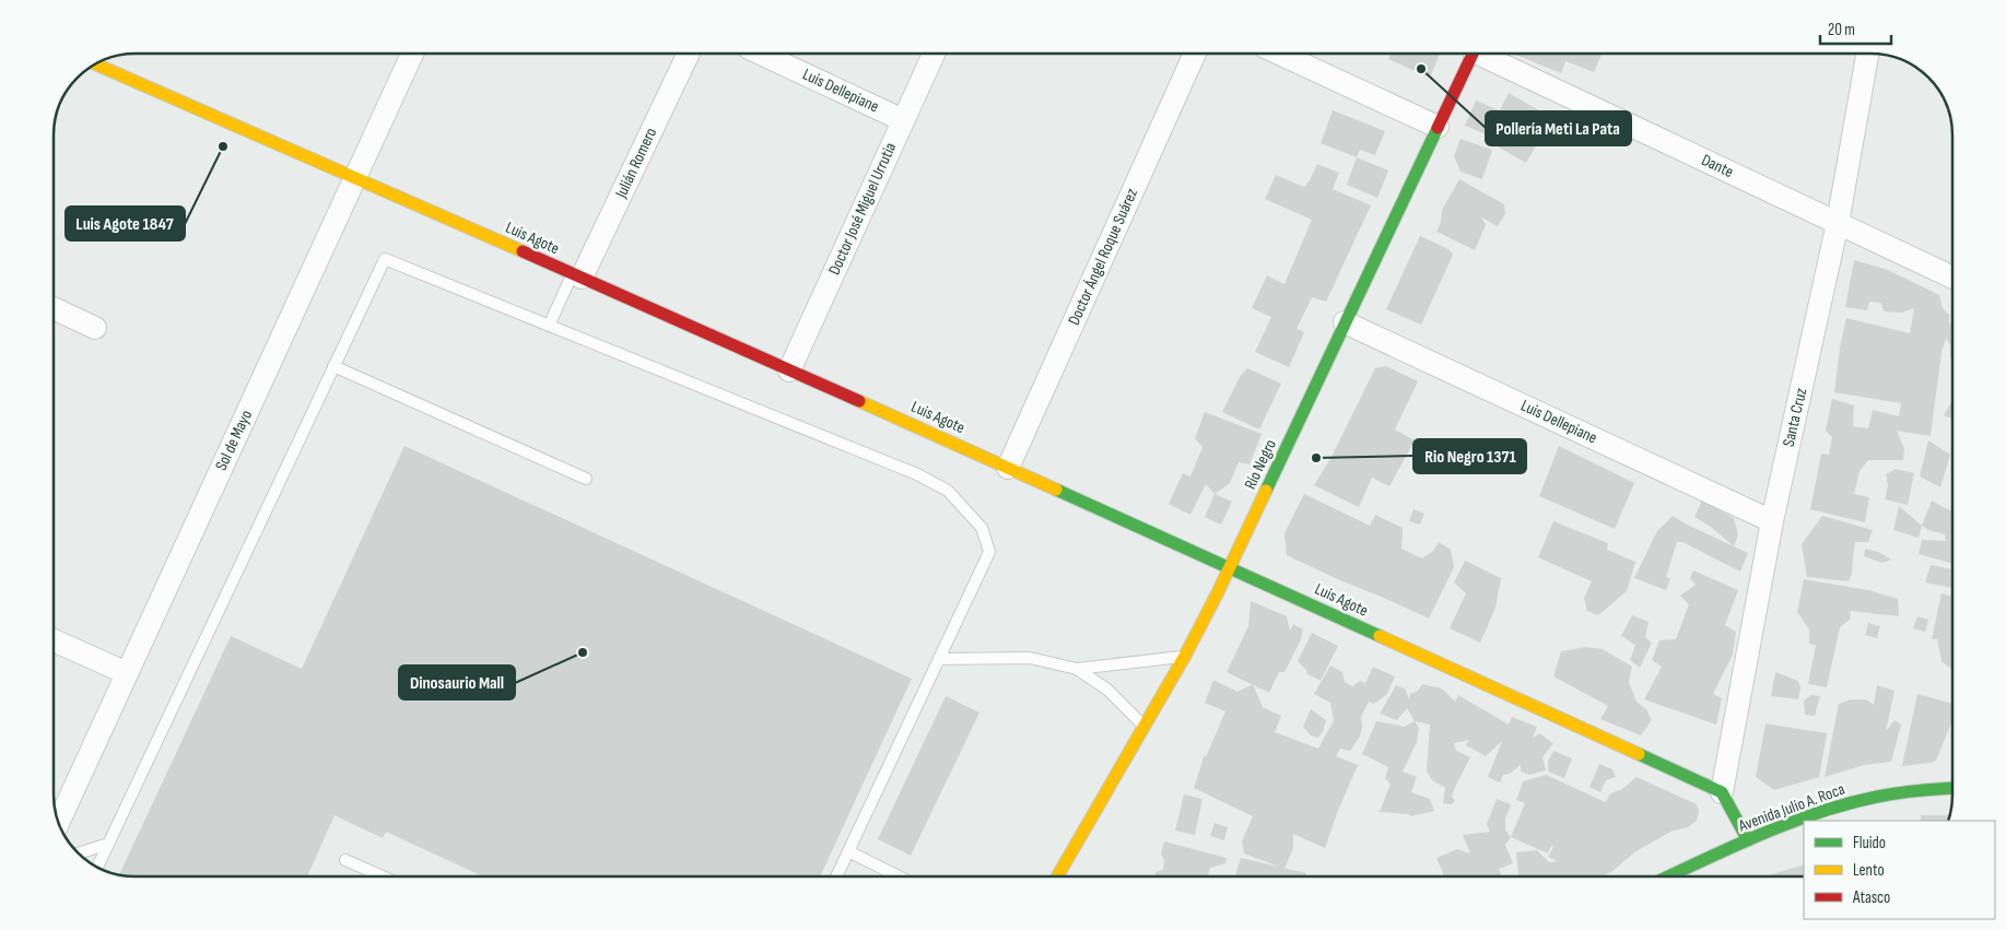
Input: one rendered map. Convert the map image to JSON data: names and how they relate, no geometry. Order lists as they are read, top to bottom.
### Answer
{
  "streets": {
    "main road": ["Luis Agote", "Río Negro", "Avenida Julio A. Roca"],
    "street": [
      "Luis Dellepiane",
      "Julián Romero",
      "Dante",
      "Doctor José Miguel Urrutia",
      "Doctor Ángel Roque Suárez",
      "Santa Cruz",
      "Sol de Mayo"
    ]
  },
  "crossings": [
    ["Luis Dellepiane", "Doctor José Miguel Urrutia"],
    ["Luis Dellepiane", "Santa Cruz"],
    ["Luis Dellepiane", "Río Negro"],
    ["Julián Romero", "Luis Agote"],
    ["Dante", "Santa Cruz"],
    ["Doctor José Miguel Urrutia", "Luis Agote"],
    ["Luis Agote", "Doctor Ángel Roque Suárez"],
    ["Luis Agote", "Santa Cruz"],
    ["Luis Agote", "Sol de Mayo"],
    ["Luis Agote", "Río Negro"]
  ],
  "places": [
    "Pollería Meti La Pata",
    "Luis Agote 1847",
    "Rio Negro 1371",
    "Dinosaurio Mall"
  ],
  "legend": ["Fluido", "Lento", "Atasco"],
  "scale_bar": "20 m"
}
